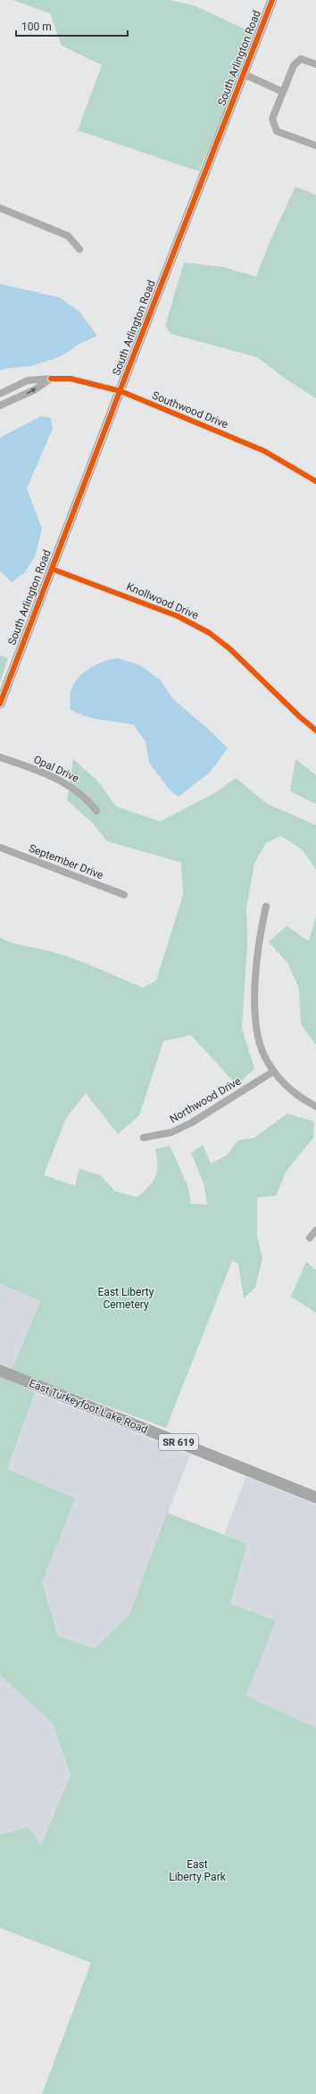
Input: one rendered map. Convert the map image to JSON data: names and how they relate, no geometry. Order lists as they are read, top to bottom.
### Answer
{
  "streets": {
    "main road": ["South Arlington Road", "East Turkeyfoot Lake Road", "SR 619"],
    "street": [
      "Southwood Drive",
      "Knollwood Drive",
      "Opal Drive",
      "September Drive",
      "Northwood Drive"
    ]
  },
  "crossings": [
    ["South Arlington Road", "Southwood Drive"],
    ["South Arlington Road", "Knollwood Drive"]
  ],
  "parks": ["East Liberty Cemetery", "East Liberty Park"],
  "scale_bar": "100 m"
}
